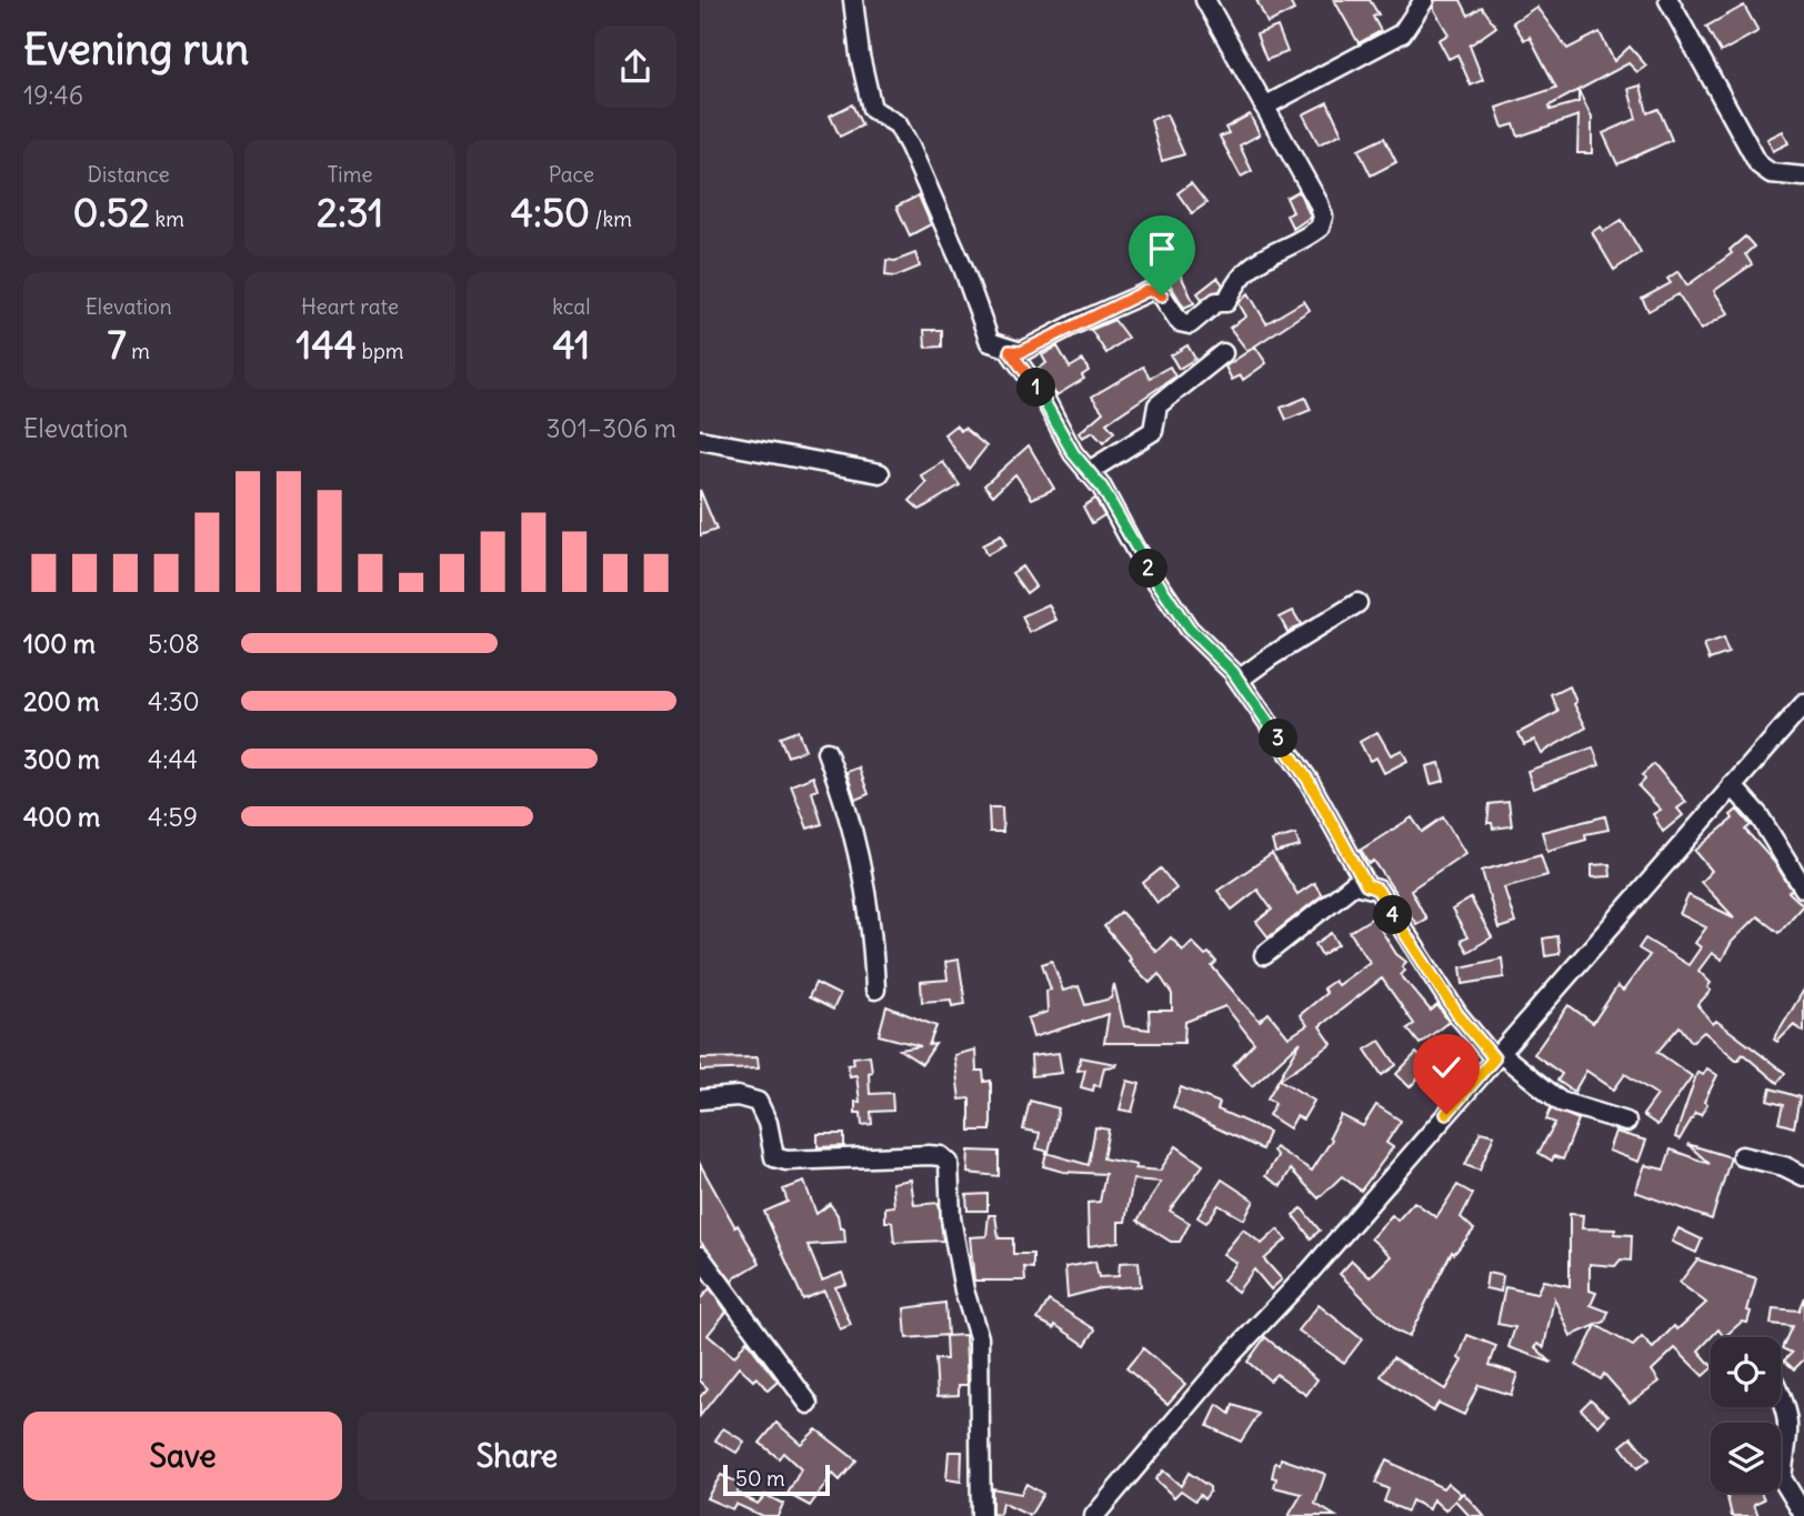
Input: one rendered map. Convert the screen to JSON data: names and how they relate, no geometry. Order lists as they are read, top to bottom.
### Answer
{
  "scale_bar": "50 m",
  "page": {
    "heading": ["Evening run", "19:46"],
    "stats": [
      ["Distance", "0.52 km"],
      ["Time", "2:31"],
      ["Pace", "4:50 /km"],
      ["Elevation", "7 m"],
      ["Heart rate", "144 bpm"],
      ["kcal", "41"]
    ],
    "pins": [
      "1",
      "2",
      "3",
      "4"
    ],
    "chart": ["Elevation", "301–306 m"],
    "list": [
      {
        "name": "100 m",
        "note": "5:08"
      },
      {
        "name": "200 m",
        "note": "4:30"
      },
      {
        "name": "300 m",
        "note": "4:44"
      },
      {
        "name": "400 m",
        "note": "4:59"
      }
    ],
    "buttons": ["Save", "Share"],
    "scale": "50 m"
  }
}
